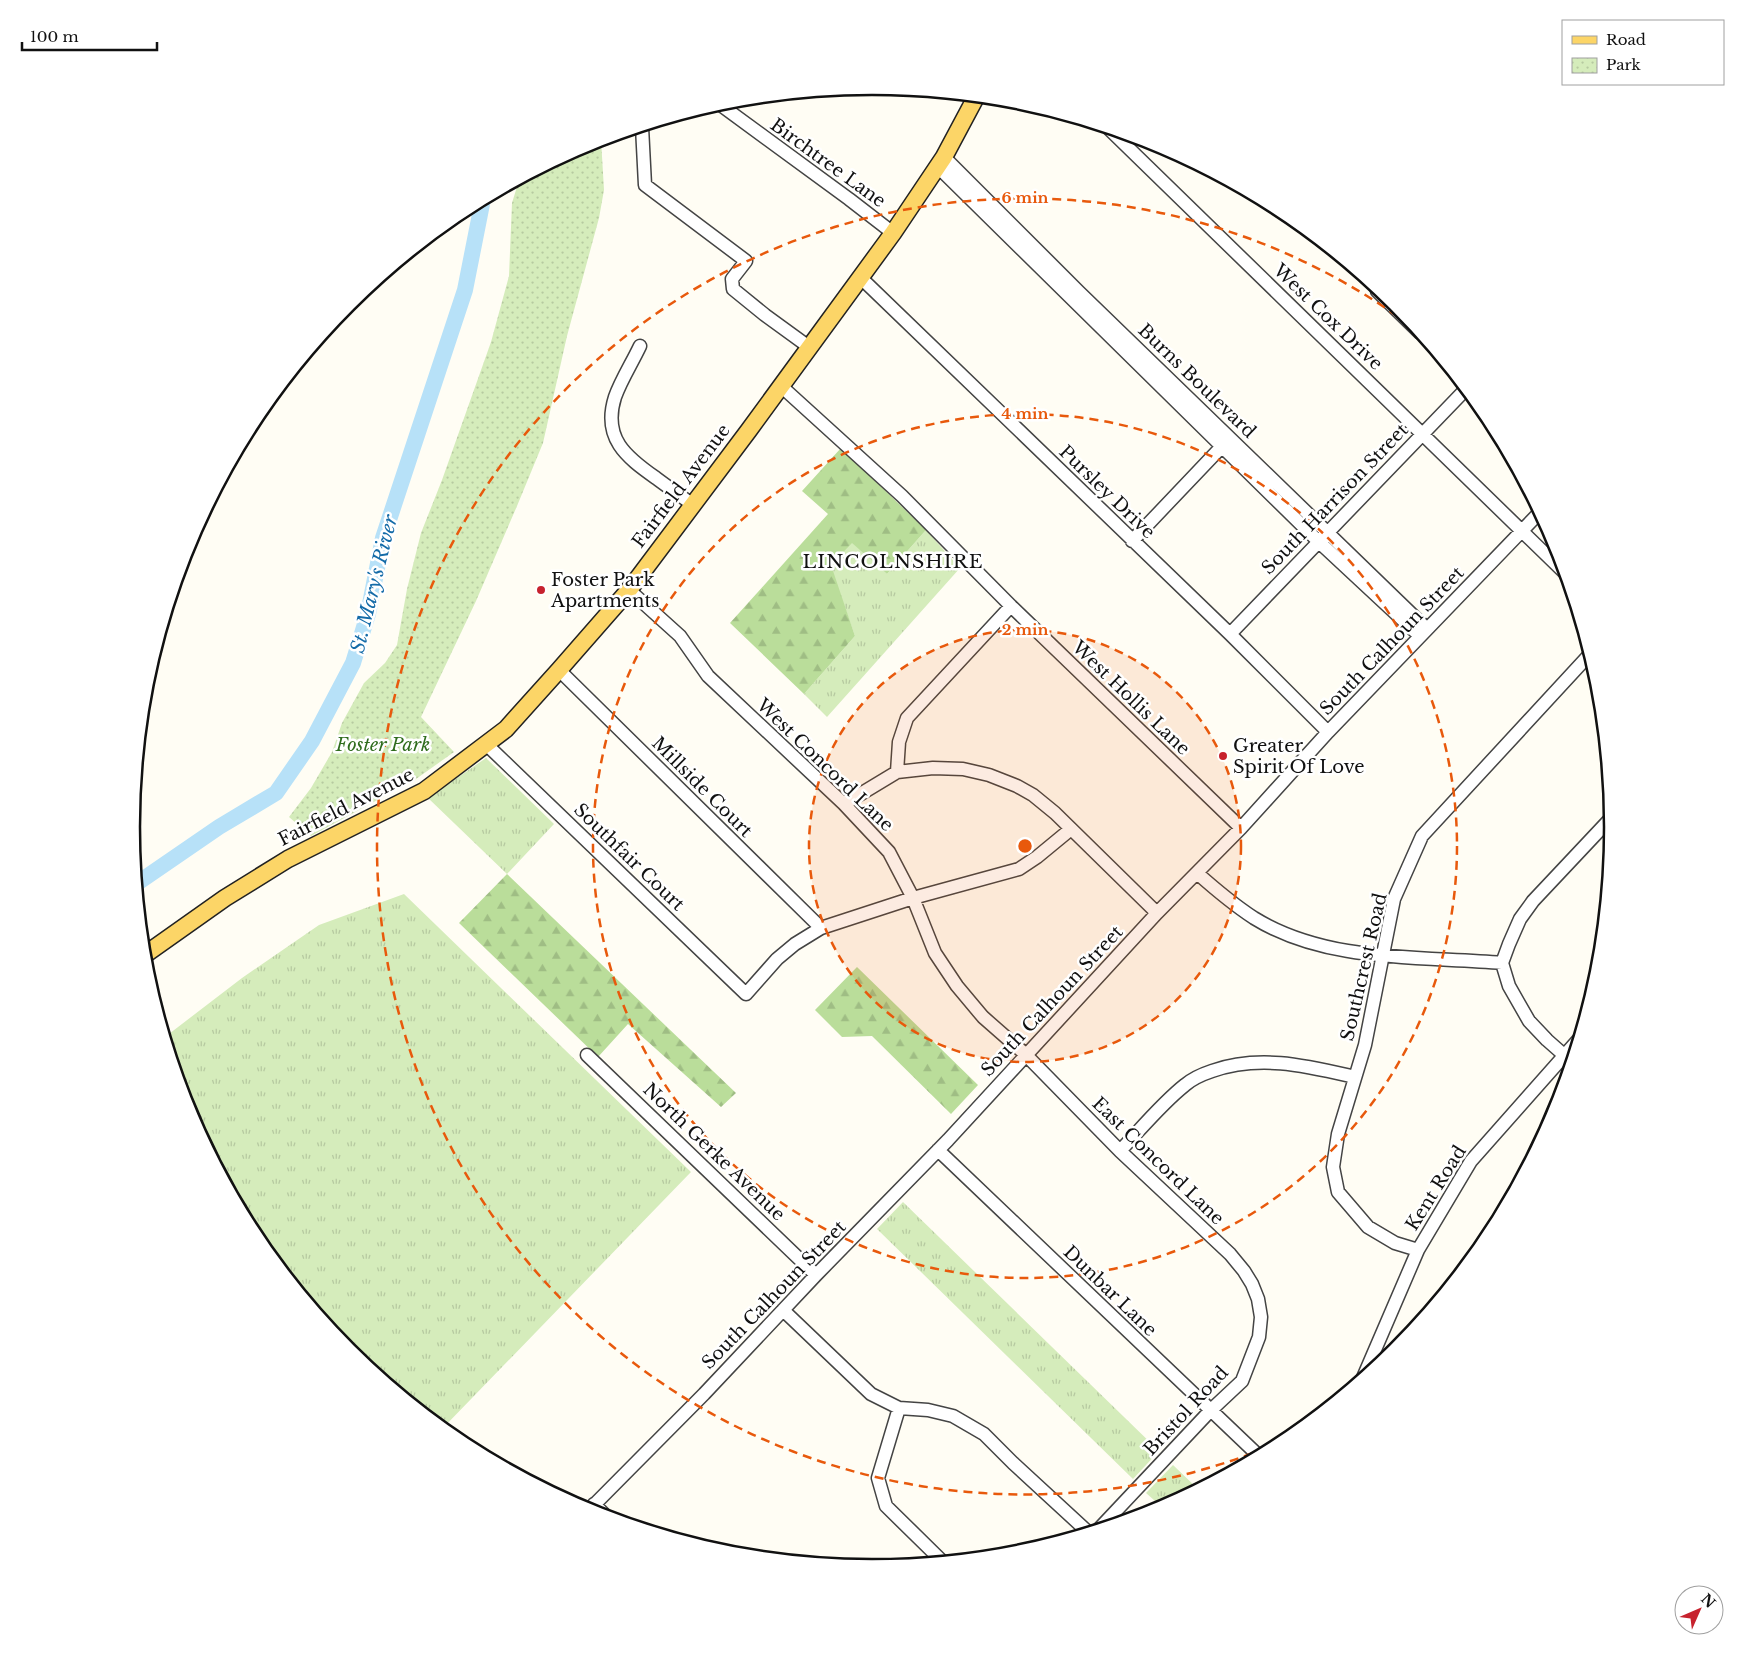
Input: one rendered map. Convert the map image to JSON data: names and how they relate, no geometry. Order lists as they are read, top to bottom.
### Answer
{
  "streets": {
    "main road": ["Fairfield Avenue"],
    "street": [
      "Birchtree Lane",
      "West Cox Drive",
      "Burns Boulevard",
      "Pursley Drive",
      "South Harrison Street",
      "South Calhoun Street",
      "West Hollis Lane",
      "West Concord Lane",
      "Millside Court",
      "Southfair Court",
      "Southcrest Road",
      "North Gerke Avenue",
      "East Concord Lane",
      "Kent Road",
      "Dunbar Lane",
      "Bristol Road"
    ]
  },
  "crossings": [
    ["Birchtree Lane", "Fairfield Avenue"],
    ["West Cox Drive", "South Harrison Street"],
    ["West Cox Drive", "South Calhoun Street"],
    ["Burns Boulevard", "Fairfield Avenue"],
    ["Burns Boulevard", "South Harrison Street"],
    ["Burns Boulevard", "South Calhoun Street"],
    ["Fairfield Avenue", "Pursley Drive"],
    ["Fairfield Avenue", "West Hollis Lane"],
    ["Fairfield Avenue", "West Concord Lane"],
    ["Fairfield Avenue", "Millside Court"],
    ["Fairfield Avenue", "Southfair Court"],
    ["Pursley Drive", "South Harrison Street"],
    ["Pursley Drive", "South Calhoun Street"],
    ["South Calhoun Street", "West Hollis Lane"],
    ["South Calhoun Street", "West Concord Lane"],
    ["South Calhoun Street", "North Gerke Avenue"],
    ["South Calhoun Street", "East Concord Lane"],
    ["South Calhoun Street", "Dunbar Lane"],
    ["West Concord Lane", "East Concord Lane"],
    ["Millside Court", "Southfair Court"],
    ["Southcrest Road", "Kent Road"],
    ["East Concord Lane", "Bristol Road"],
    ["Dunbar Lane", "Bristol Road"]
  ],
  "districts": ["LINCOLNSHIRE"],
  "water": ["St. Mary's River"],
  "parks": ["Foster Park"],
  "places": ["Foster Park Apartments", "Greater Spirit Of Love"],
  "legend": ["Road", "Park"],
  "scale_bar": "100 m",
  "north": "top right",
  "rings": ["6 min", "4 min", "2 min"]
}
